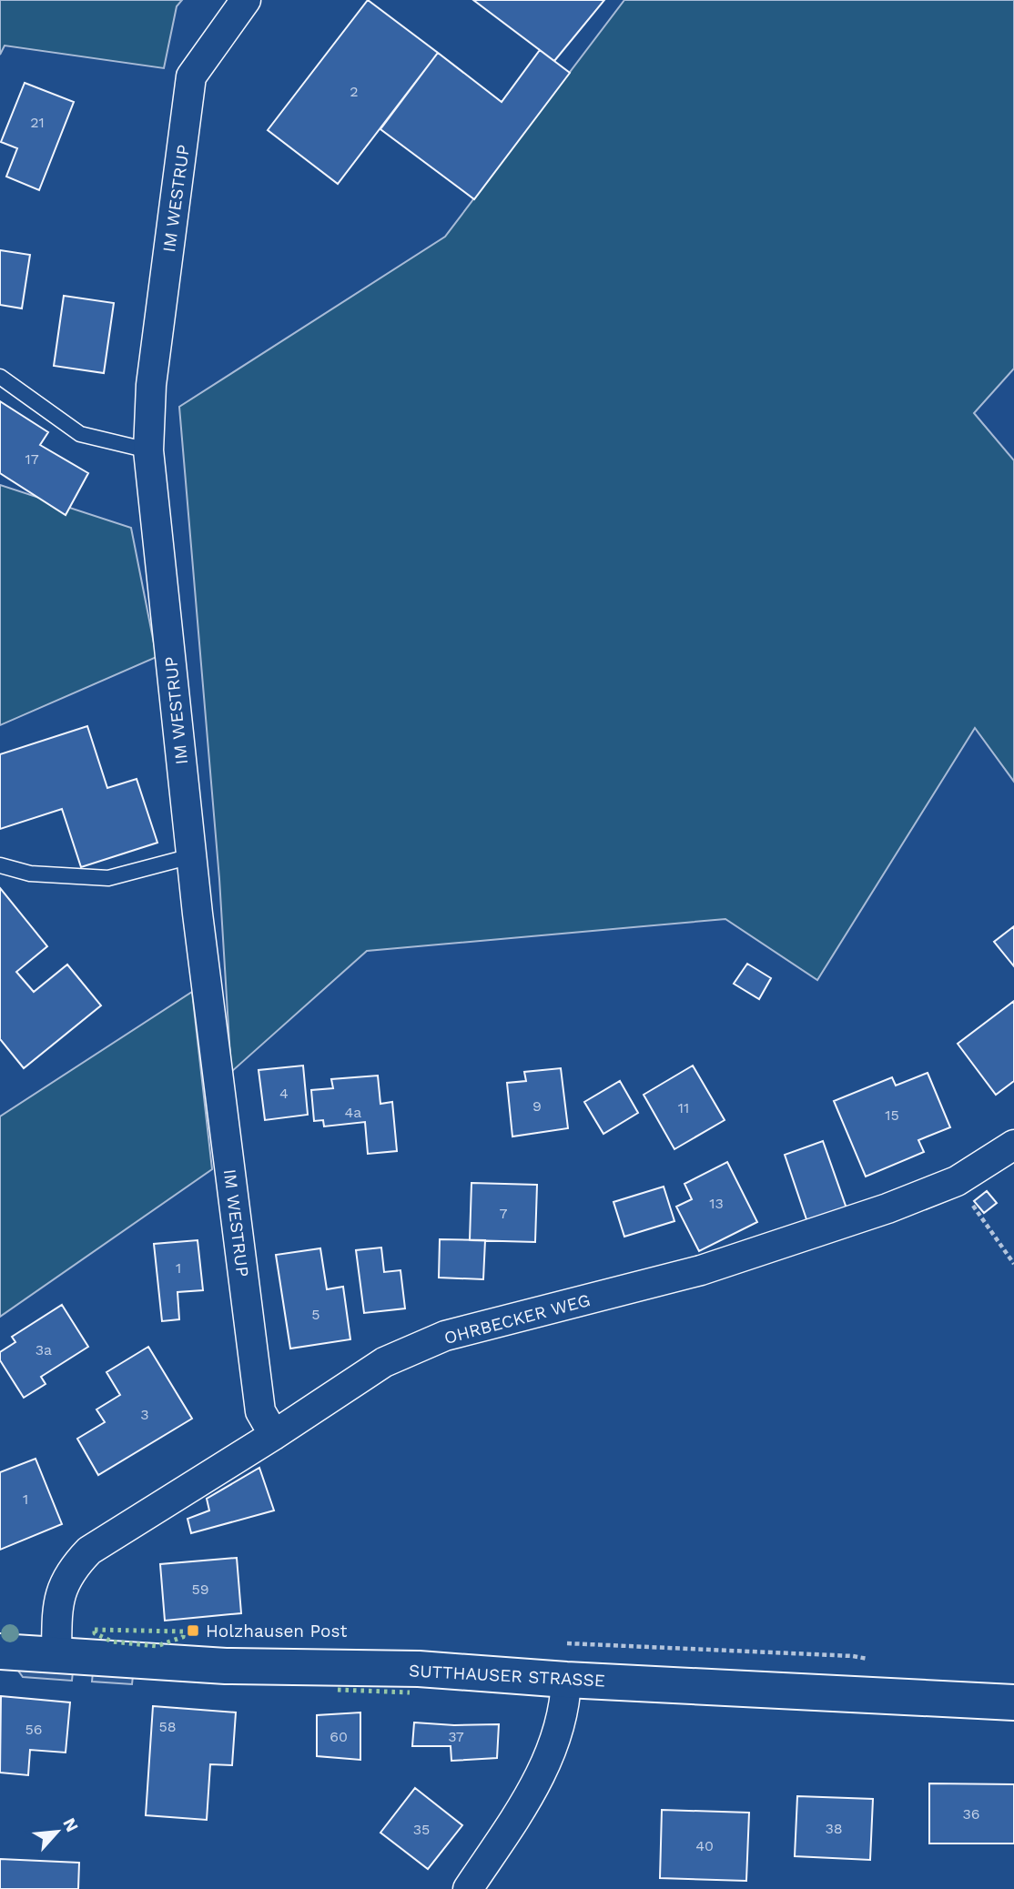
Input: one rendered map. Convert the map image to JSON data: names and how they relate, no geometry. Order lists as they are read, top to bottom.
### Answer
{
  "streets": {
    "street": ["IM WESTRUP", "OHRBECKER WEG", "SUTTHAUSER STRASSE"]
  },
  "crossings": [
    ["IM WESTRUP", "OHRBECKER WEG"],
    ["OHRBECKER WEG", "SUTTHAUSER STRASSE"]
  ],
  "places": {
    "transit": ["Holzhausen Post"]
  },
  "house_numbers": [
    "2",
    "21",
    "17",
    "4",
    "9",
    "11",
    "4a",
    "15",
    "13",
    "7",
    "1",
    "5",
    "3a",
    "3",
    "1",
    "59",
    "58",
    "56",
    "60",
    "37",
    "36",
    "38",
    "35",
    "40"
  ],
  "north": "top right"
}
